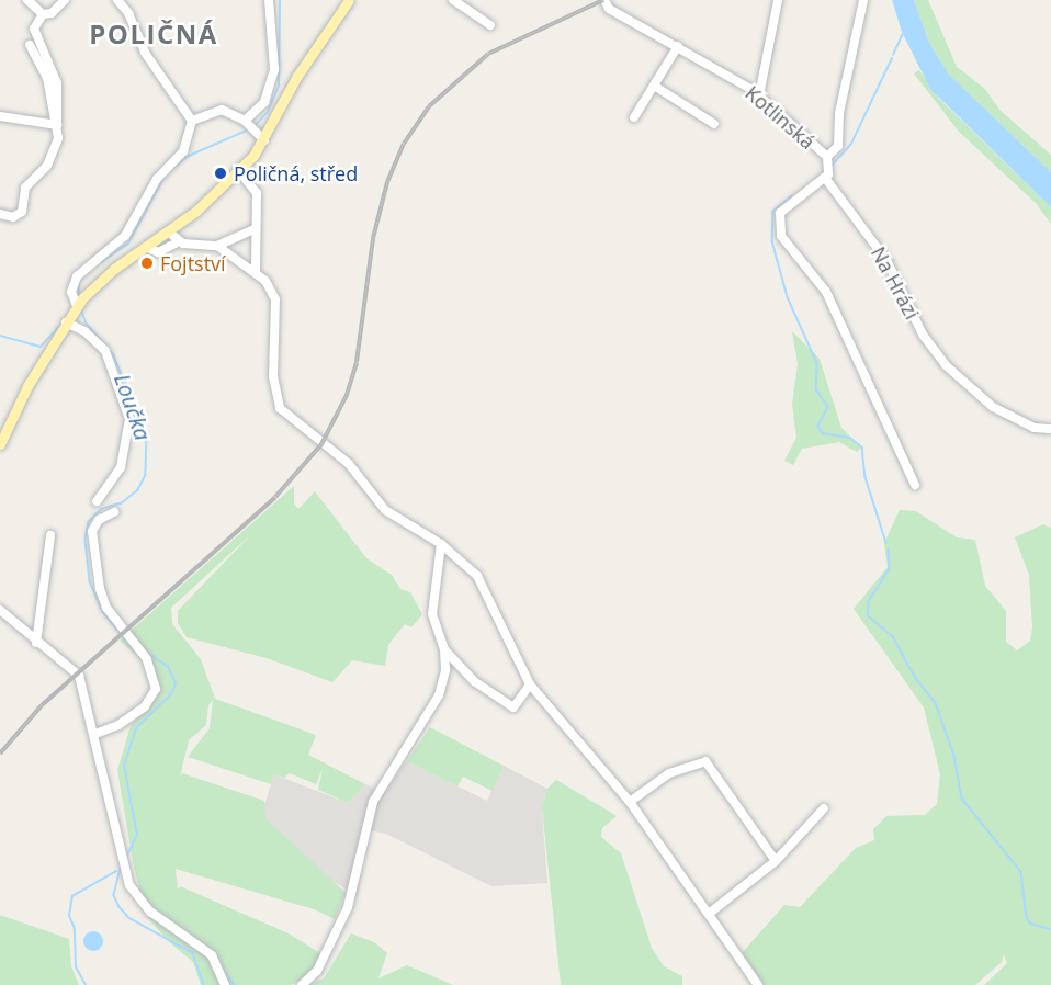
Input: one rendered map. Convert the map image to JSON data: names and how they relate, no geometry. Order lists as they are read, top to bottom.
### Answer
{
  "streets": {
    "street": ["Kotlinská", "Na Hrázi"]
  },
  "crossings": [
    ["Kotlinská", "Na Hrázi"]
  ],
  "districts": ["POLIČNÁ"],
  "water": ["Loučka"],
  "places": ["Poličná, střed", "Fojtství"]
}
